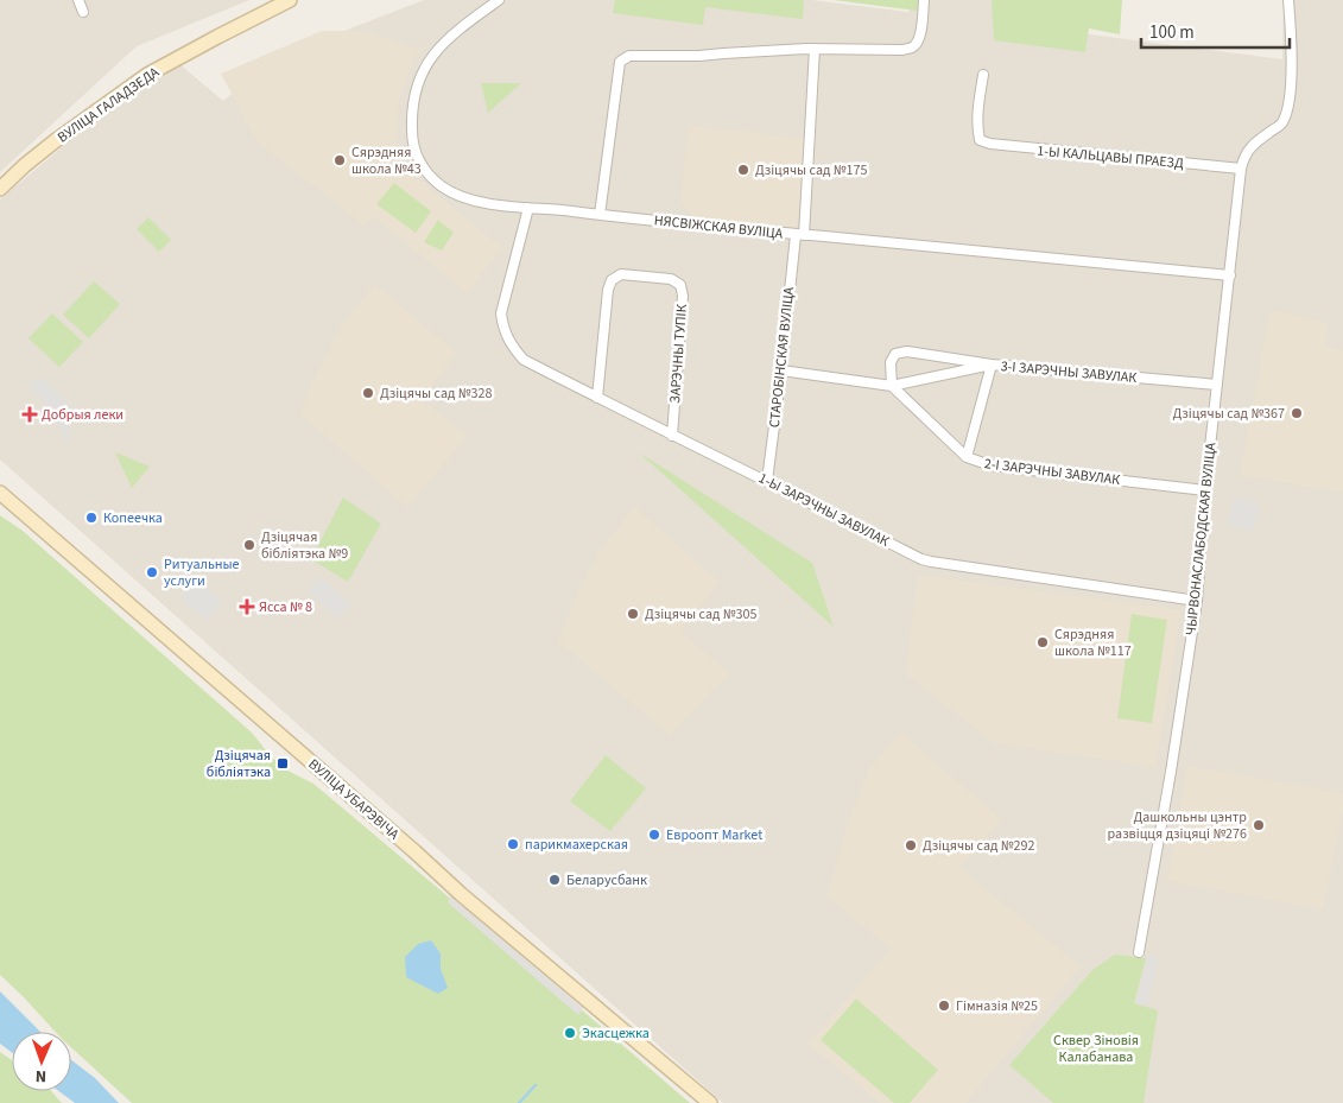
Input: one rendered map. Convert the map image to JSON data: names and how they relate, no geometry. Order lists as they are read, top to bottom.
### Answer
{
  "streets": {
    "main road": ["ВУЛІЦА ГАЛАДЗЕДА", "ВУЛІЦА УБАРЭВІЧА"],
    "street": [
      "1-Ы КАЛЬЦАВЫ ПРАЕЗД",
      "НЯСВІЖСКАЯ ВУЛІЦА",
      "ЗАРЭЧНЫ ТУПІК",
      "СТАРОБІНСКАЯ ВУЛІЦА",
      "3-І ЗАРЭЧНЫ ЗАВУЛАК",
      "2-І ЗАРЭЧНЫ ЗАВУЛАК",
      "1-Ы ЗАРЭЧНЫ ЗАВУЛАК",
      "ЧЫРВОНАСЛАБОДСКАЯ ВУЛІЦА"
    ]
  },
  "crossings": [
    ["1-Ы КАЛЬЦАВЫ ПРАЕЗД", "ЧЫРВОНАСЛАБОДСКАЯ ВУЛІЦА"],
    ["НЯСВІЖСКАЯ ВУЛІЦА", "СТАРОБІНСКАЯ ВУЛІЦА"],
    ["НЯСВІЖСКАЯ ВУЛІЦА", "1-Ы ЗАРЭЧНЫ ЗАВУЛАК"],
    ["НЯСВІЖСКАЯ ВУЛІЦА", "ЧЫРВОНАСЛАБОДСКАЯ ВУЛІЦА"],
    ["ЗАРЭЧНЫ ТУПІК", "1-Ы ЗАРЭЧНЫ ЗАВУЛАК"],
    ["СТАРОБІНСКАЯ ВУЛІЦА", "3-І ЗАРЭЧНЫ ЗАВУЛАК"],
    ["СТАРОБІНСКАЯ ВУЛІЦА", "1-Ы ЗАРЭЧНЫ ЗАВУЛАК"],
    ["3-І ЗАРЭЧНЫ ЗАВУЛАК", "2-І ЗАРЭЧНЫ ЗАВУЛАК"],
    ["3-І ЗАРЭЧНЫ ЗАВУЛАК", "ЧЫРВОНАСЛАБОДСКАЯ ВУЛІЦА"],
    ["2-І ЗАРЭЧНЫ ЗАВУЛАК", "ЧЫРВОНАСЛАБОДСКАЯ ВУЛІЦА"],
    ["1-Ы ЗАРЭЧНЫ ЗАВУЛАК", "ЧЫРВОНАСЛАБОДСКАЯ ВУЛІЦА"]
  ],
  "parks": ["Сквер Зіновія Калабанава"],
  "places": {
    "other": [
      "Сярэдняя школа №43",
      "Дзіцячы сад №175",
      "Дзіцячы сад №328",
      "Дзіцячы сад №367",
      "Копеечка",
      "Дзіцячая бібліятэка №9",
      "Ритуальные услуги",
      "Дзіцячы сад №305",
      "Сярэдняя школа №117",
      "Дашкольны цэнтр развіцця дзіцяці №276",
      "Евроопт Market",
      "парикмахерская",
      "Дзіцячы сад №292",
      "Беларусбанк",
      "Гімназія №25",
      "Экасцежка"
    ],
    "health": ["Добрыя леки", "Ясса № 8"],
    "transit": ["Дзіцячая бібліятэка"]
  },
  "scale_bar": "100 m",
  "north": "bottom"
}
